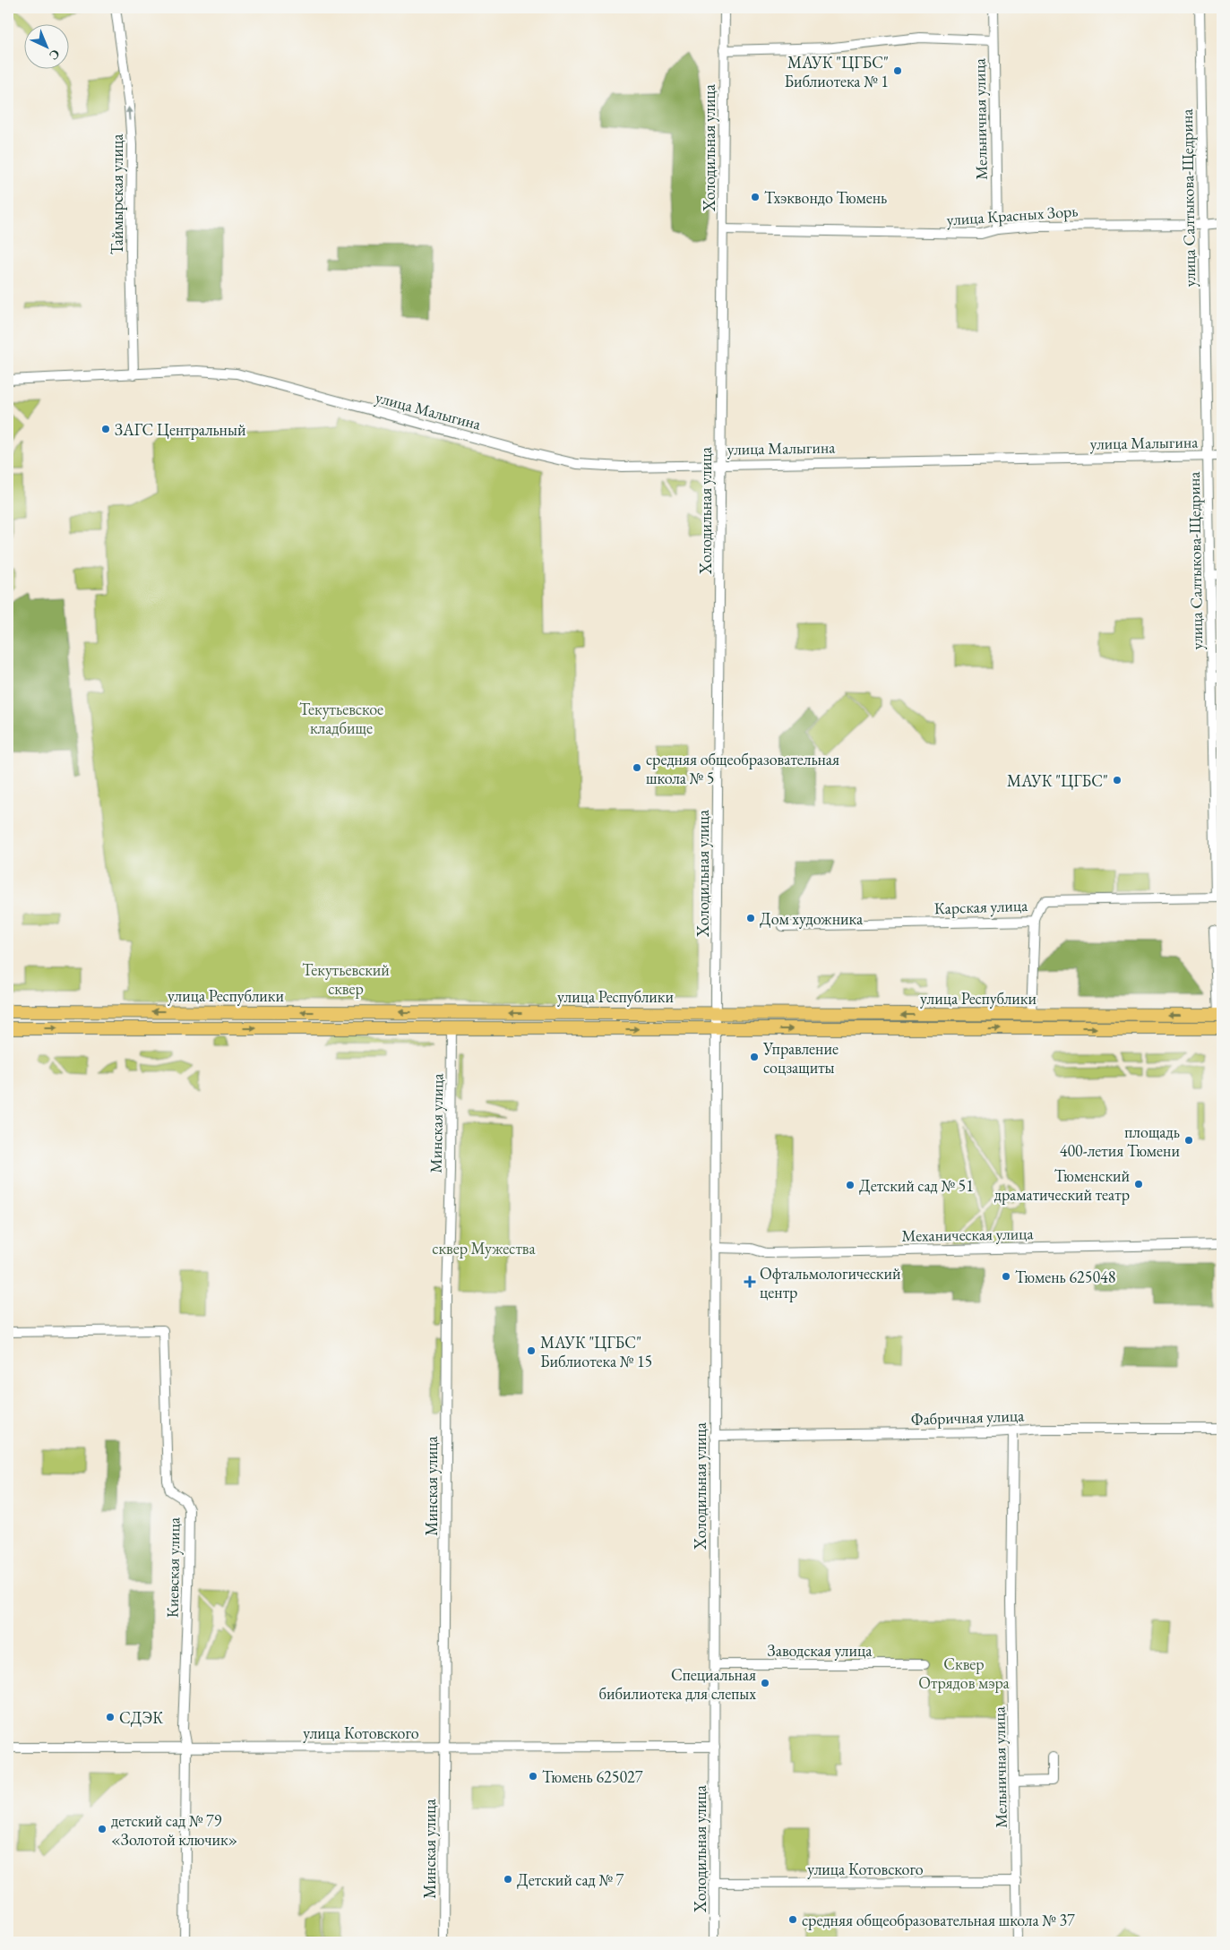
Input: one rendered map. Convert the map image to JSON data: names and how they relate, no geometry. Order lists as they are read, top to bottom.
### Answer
{
  "streets": {
    "main road": ["улица Республики"],
    "street": [
      "Мельничная улица",
      "Холодильная улица",
      "Таймырская улица",
      "улица Салтыкова-Щедрина",
      "улица Красных Зорь",
      "улица Малыгина",
      "Карская улица",
      "Минская улица",
      "Механическая улица",
      "Фабричная улица",
      "Киевская улица",
      "Заводская улица",
      "улица Котовского"
    ]
  },
  "crossings": [
    ["Мельничная улица", "улица Красных Зорь"],
    ["Мельничная улица", "Фабричная улица"],
    ["Мельничная улица", "улица Котовского"],
    ["Холодильная улица", "улица Красных Зорь"],
    ["Холодильная улица", "улица Малыгина"],
    ["Холодильная улица", "улица Республики"],
    ["Холодильная улица", "Механическая улица"],
    ["Холодильная улица", "Фабричная улица"],
    ["Холодильная улица", "Заводская улица"],
    ["Холодильная улица", "улица Котовского"],
    ["Таймырская улица", "улица Малыгина"],
    ["улица Салтыкова-Щедрина", "улица Красных Зорь"],
    ["улица Салтыкова-Щедрина", "улица Малыгина"],
    ["улица Салтыкова-Щедрина", "Карская улица"],
    ["улица Республики", "Минская улица"],
    ["Минская улица", "улица Котовского"],
    ["Киевская улица", "улица Котовского"]
  ],
  "one_way": ["Таймырская улица"],
  "parks": [
    "Текутьевское кладбище",
    "Текутьевский сквер",
    "сквер Мужества",
    "Сквер Отрядов мэра"
  ],
  "places": {
    "other": [
      "МАУК \"ЦГБС\" Библиотека № 1",
      "Тхэквондо Тюмень",
      "ЗАГС Центральный",
      "средняя общеобразовательная школа № 5",
      "МАУК \"ЦГБС\"",
      "Дом художника",
      "Управление соцзащиты",
      "площадь 400-летия Тюмени",
      "Тюменский драматический театр",
      "Детский сад № 51",
      "Тюмень 625048",
      "МАУК \"ЦГБС\" Библиотека № 15",
      "Специальная бибилиотека для слепых",
      "СДЭК",
      "Тюмень 625027",
      "детский сад № 79 «Золотой ключик»",
      "Детский сад № 7",
      "средняя общеобразовательная школа № 37"
    ],
    "health": ["Офтальмологический центр"]
  },
  "north": "bottom right"
}
